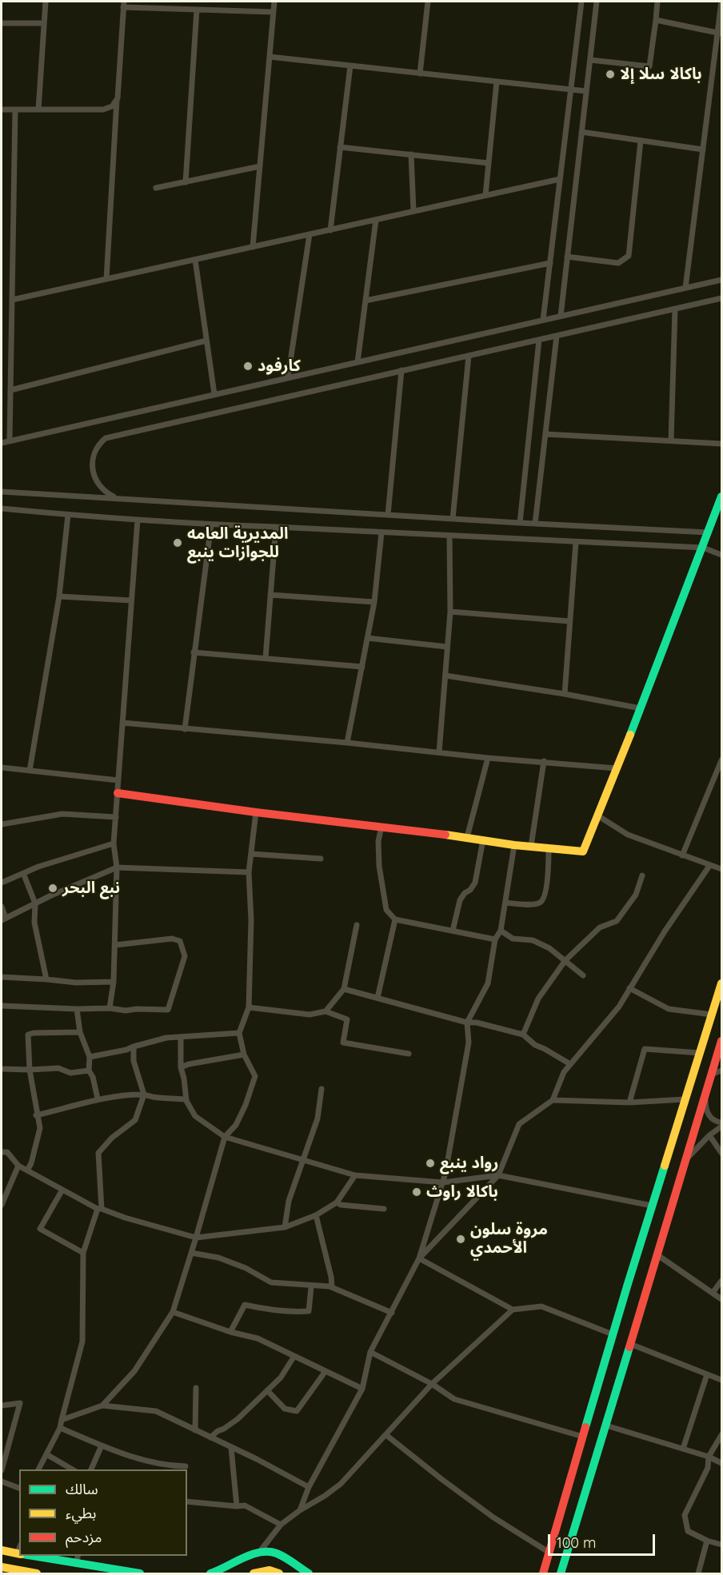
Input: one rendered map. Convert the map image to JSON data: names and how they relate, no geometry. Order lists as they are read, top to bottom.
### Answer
{
  "places": [
    "باكالا سلا إلا",
    "كارفود",
    "المديرية العامه للجوازات ينبع",
    "نبع البحر",
    "رواد ينبع",
    "باكالا راوث",
    "مروة سلون الأحمدي"
  ],
  "legend": ["سالك", "بطيء", "مزدحم"],
  "scale_bar": "100 m"
}
